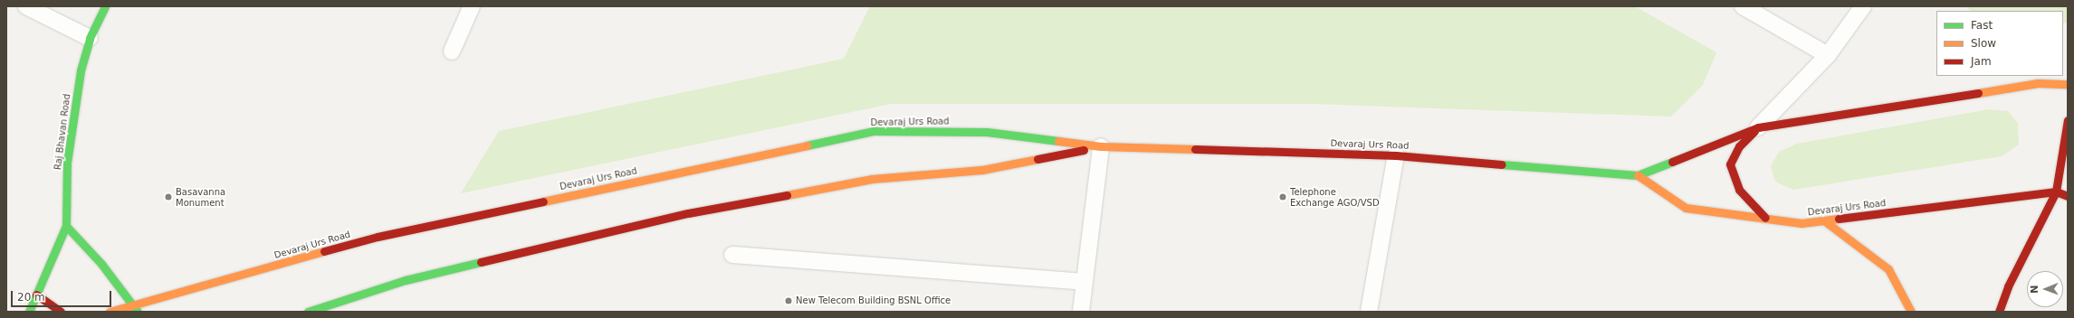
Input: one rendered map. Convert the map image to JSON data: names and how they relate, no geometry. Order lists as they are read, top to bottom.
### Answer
{
  "streets": {
    "street": ["Devaraj Urs Road", "Raj Bhavan Road"]
  },
  "places": ["Basavanna Monument", "Telephone Exchange AGO/VSD", "New Telecom Building BSNL Office"],
  "legend": ["Fast", "Slow", "Jam"],
  "scale_bar": "20 m",
  "north": "left"
}
